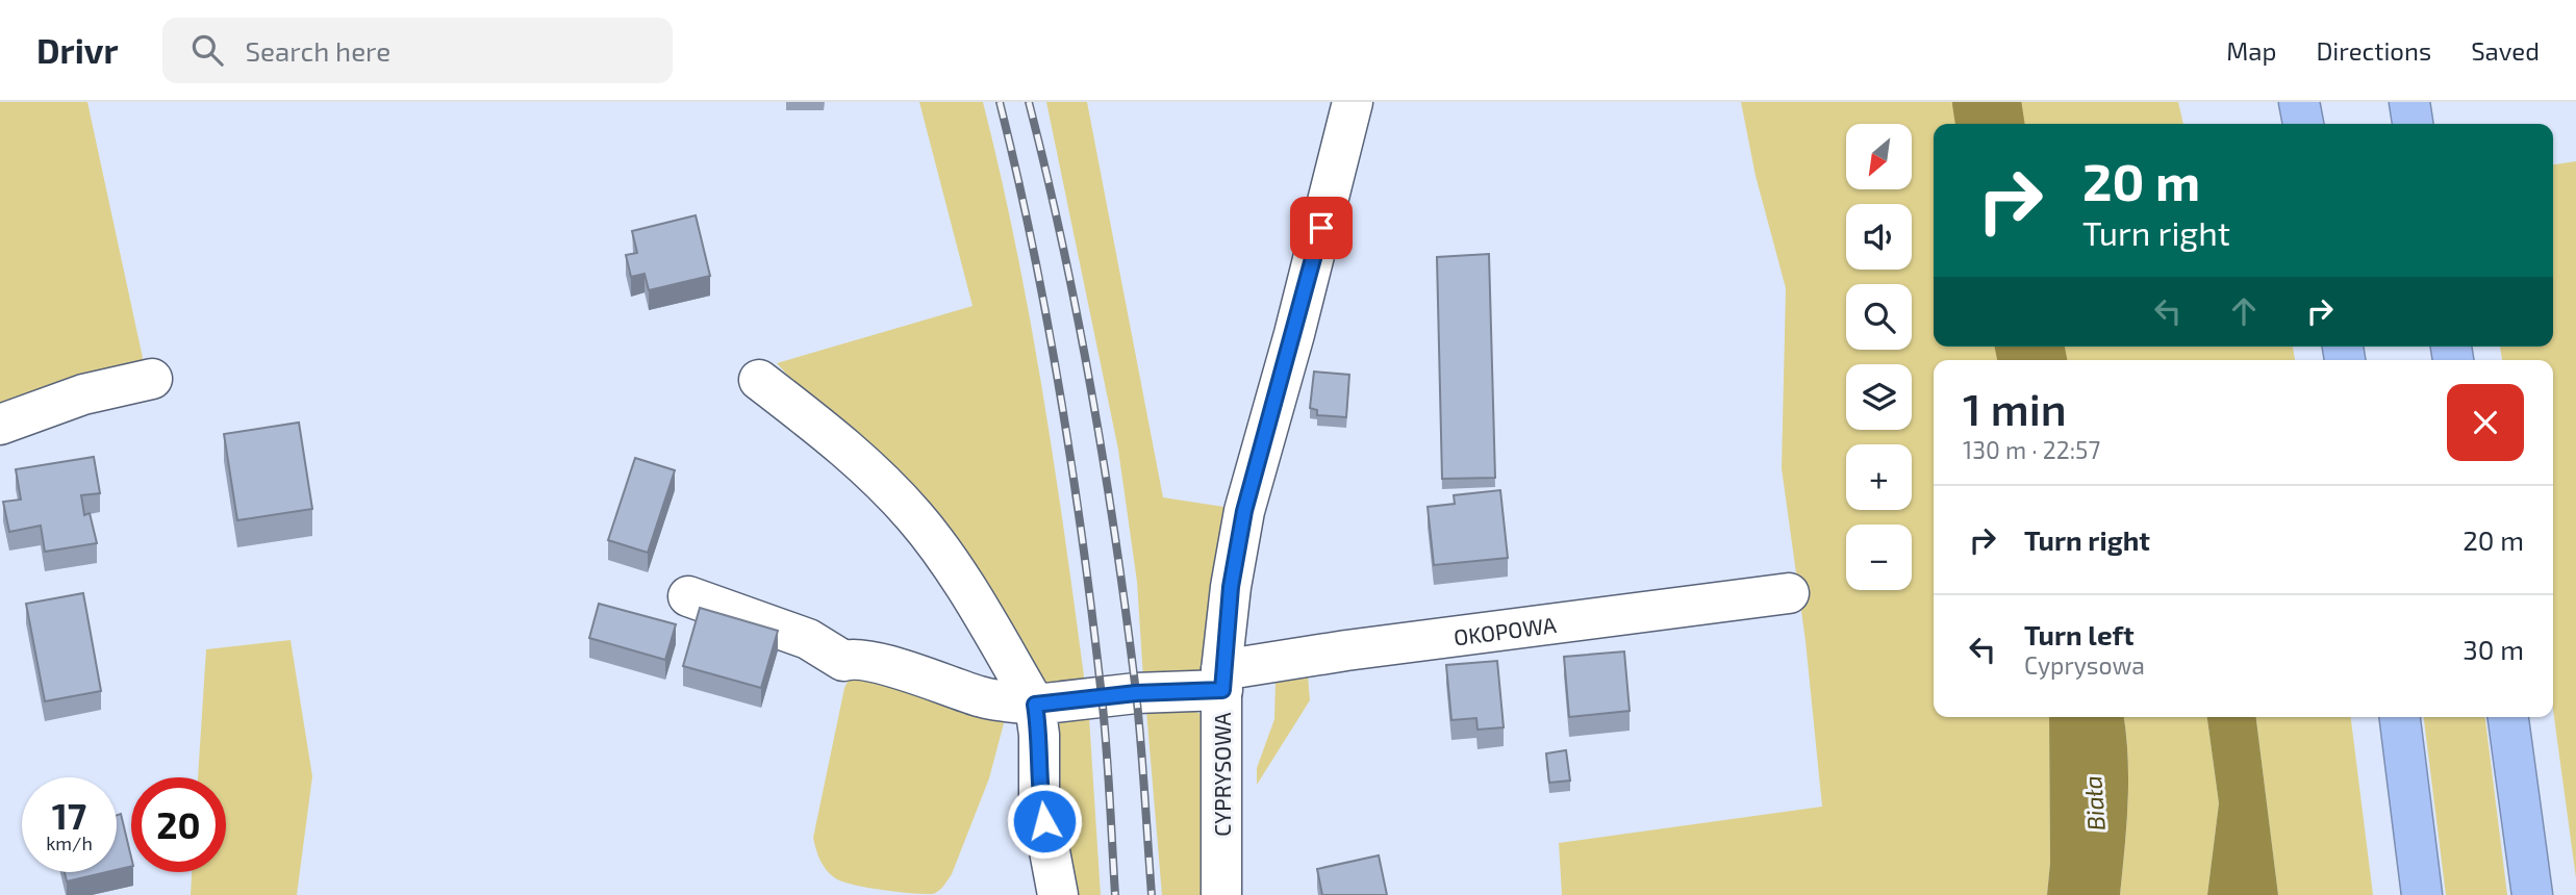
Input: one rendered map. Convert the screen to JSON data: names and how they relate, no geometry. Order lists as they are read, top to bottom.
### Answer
{
  "streets": {
    "street": ["OKOPOWA", "CYPRYSOWA"]
  },
  "crossings": [
    ["OKOPOWA", "CYPRYSOWA"]
  ],
  "water": ["Biała"],
  "north": "bottom left",
  "page": {
    "header": "Drivr",
    "search": "Search here",
    "nav": ["Map", "Directions", "Saved"],
    "map_buttons": ["+", "−"],
    "turn": ["20 m", "Turn right"],
    "heading": ["1 min", "130 m · 22:57"],
    "list": [
      {
        "name": "Turn right",
        "value": "20 m"
      },
      {
        "name": "Turn left",
        "note": "Cyprysowa",
        "value": "30 m"
      }
    ],
    "speed": "17 km/h",
    "limit": "20"
  }
}
